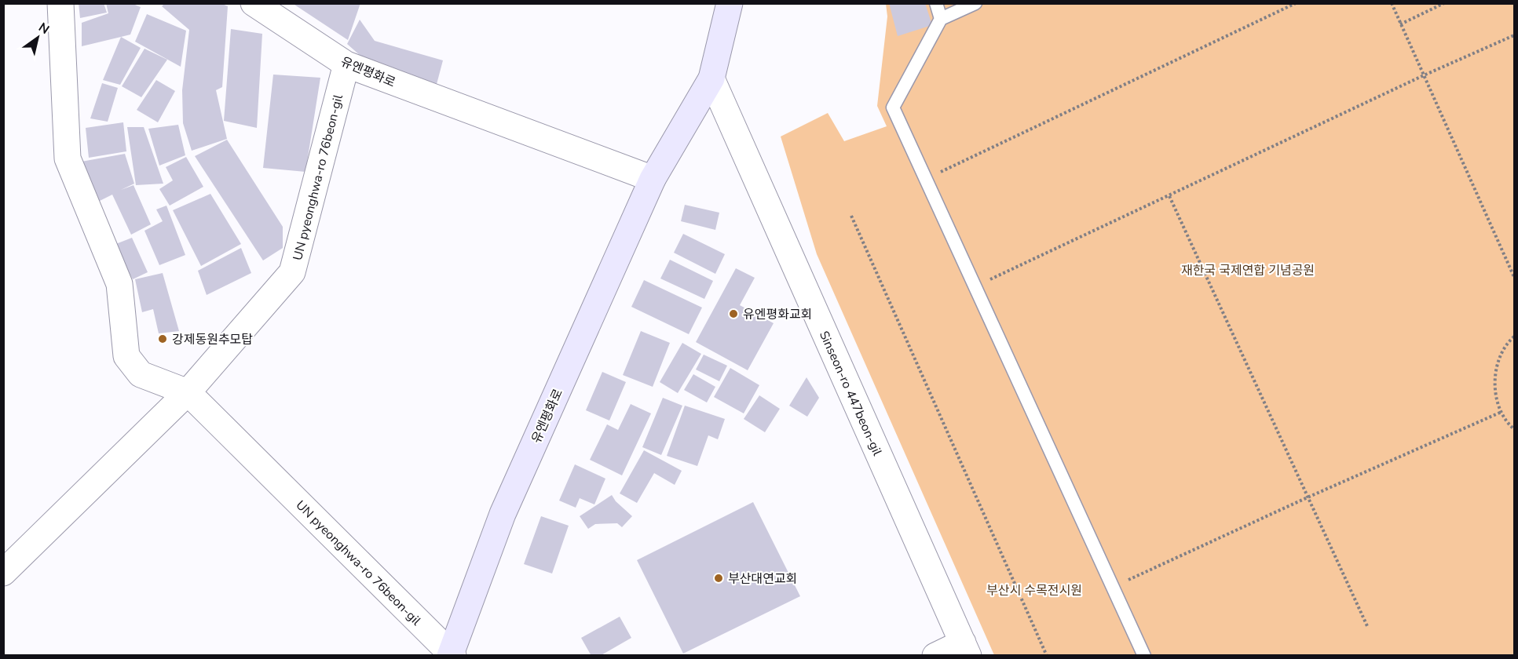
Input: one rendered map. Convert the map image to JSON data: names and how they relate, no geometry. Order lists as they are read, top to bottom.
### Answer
{
  "streets": {
    "main road": ["유엔평화로"],
    "street": ["UN pyeonghwa-ro 76beon-gil", "Sinseon-ro 447beon-gil"]
  },
  "crossings": [
    ["유엔평화로", "UN pyeonghwa-ro 76beon-gil"],
    ["유엔평화로", "Sinseon-ro 447beon-gil"]
  ],
  "parks": ["재한국 국제연합 기념공원", "부산시 수목전시원"],
  "places": ["유엔평화교회", "강제동원추모탑", "부산대연교회"],
  "north": "top right"
}
